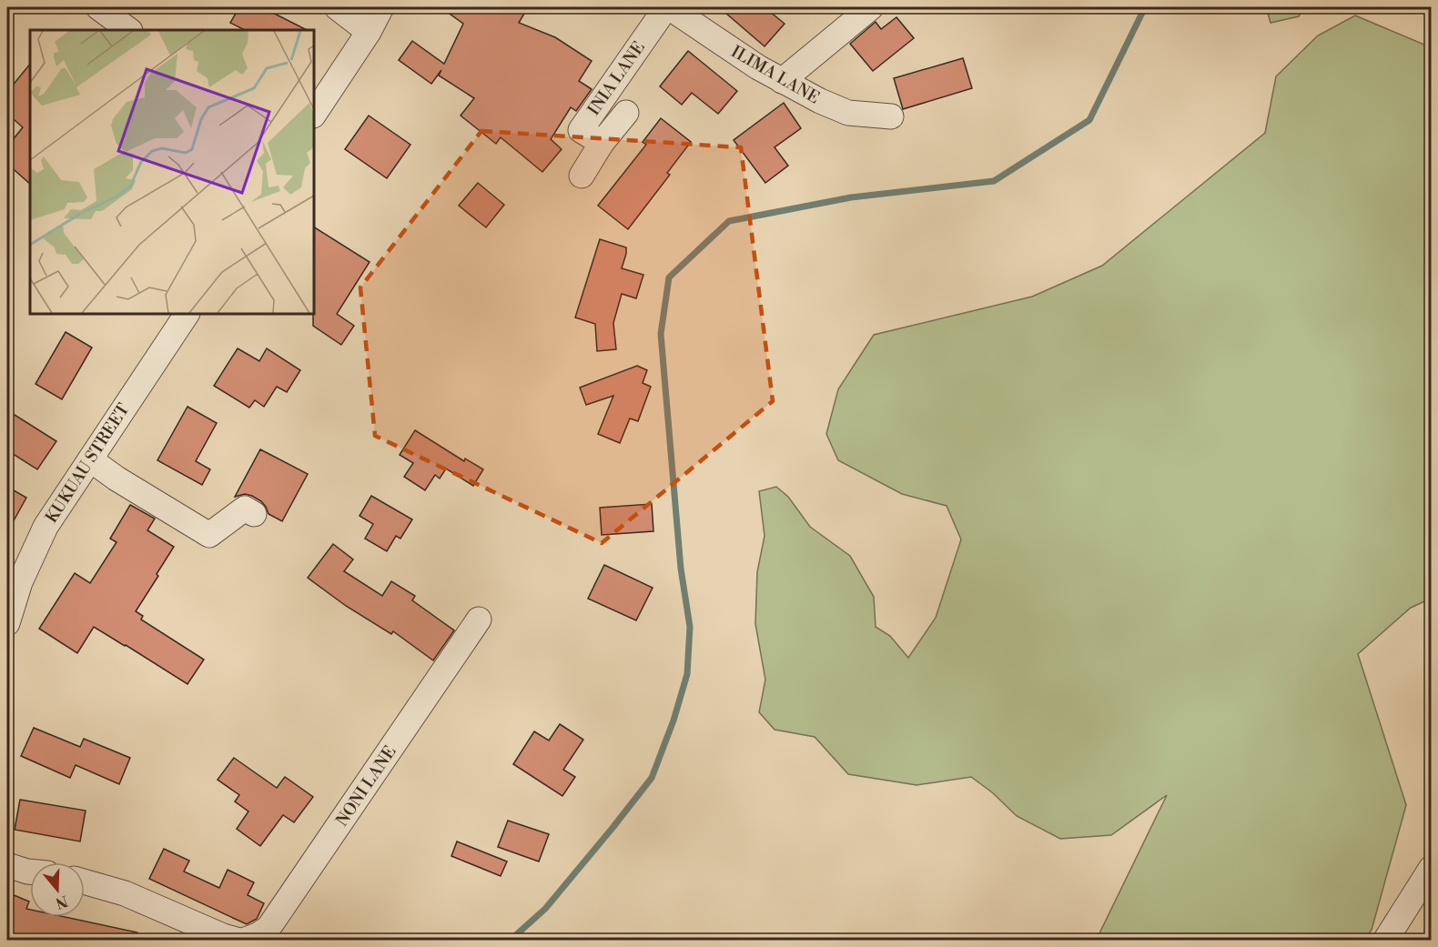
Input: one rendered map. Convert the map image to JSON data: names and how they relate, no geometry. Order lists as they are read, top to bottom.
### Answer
{
  "streets": {
    "street": [
      "ILIMA LANE",
      "INIA LANE",
      "KUKUAU STREET",
      "NONI LANE"
    ]
  },
  "crossings": [
    ["ILIMA LANE", "INIA LANE"]
  ],
  "north": "bottom"
}
